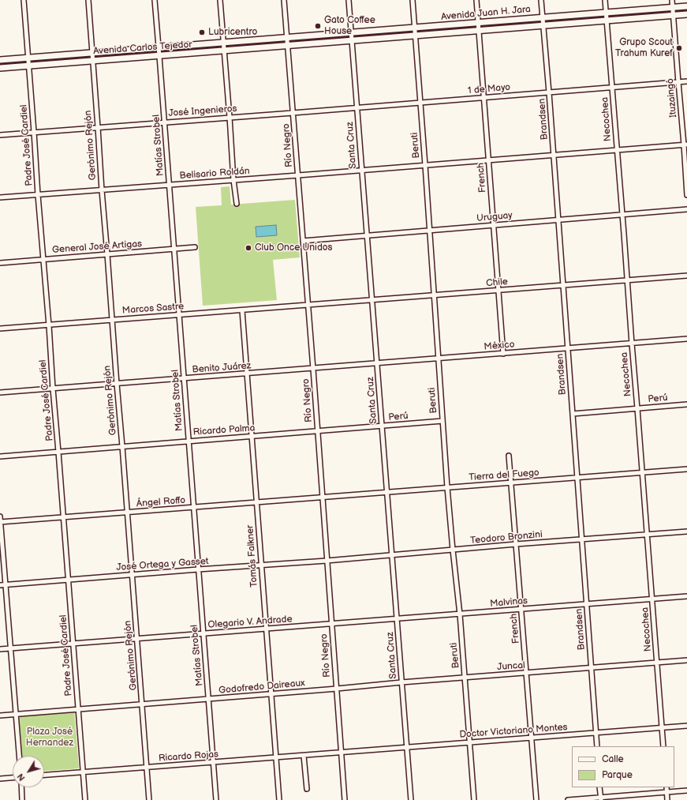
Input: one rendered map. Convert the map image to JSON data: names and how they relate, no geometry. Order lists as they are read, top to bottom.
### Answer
{
  "streets": {
    "main road": ["Avenida Juan H. Jara", "Avenida Carlos Tejedor"],
    "street": [
      "1 de Mayo",
      "Ituzaingó",
      "José Ingenieros",
      "Brandsen",
      "Necochea",
      "Padre José Cardiel",
      "Gerónimo Rejón",
      "Matías Strobel",
      "Río Negro",
      "Santa Cruz",
      "Beruti",
      "Belisario Roldán",
      "French",
      "Uruguay",
      "General José Artigas",
      "Chile",
      "Marcos Sastre",
      "México",
      "Benito Juárez",
      "Perú",
      "Ricardo Palma",
      "Tierra del Fuego",
      "Ángel Roffo",
      "Teodoro Bronzini",
      "Tomás Falkner",
      "José Ortega y Gasset",
      "Malvinas",
      "Olegario V. Andrade",
      "Juncal",
      "Godofredo Daireaux",
      "Doctor Victoriano Montes",
      "Ricardo Rojas"
    ]
  },
  "crossings": [
    ["Avenida Juan H. Jara", "Avenida Carlos Tejedor"],
    ["Avenida Juan H. Jara", "Ituzaingó"],
    ["Avenida Juan H. Jara", "Brandsen"],
    ["Avenida Juan H. Jara", "Necochea"],
    ["Avenida Juan H. Jara", "Río Negro"],
    ["Avenida Juan H. Jara", "Santa Cruz"],
    ["Avenida Juan H. Jara", "Beruti"],
    ["Avenida Juan H. Jara", "French"],
    ["Avenida Carlos Tejedor", "Padre José Cardiel"],
    ["Avenida Carlos Tejedor", "Gerónimo Rejón"],
    ["Avenida Carlos Tejedor", "Matías Strobel"],
    ["Avenida Carlos Tejedor", "Río Negro"],
    ["1 de Mayo", "Ituzaingó"],
    ["1 de Mayo", "José Ingenieros"],
    ["1 de Mayo", "Brandsen"],
    ["1 de Mayo", "Necochea"],
    ["1 de Mayo", "Río Negro"],
    ["1 de Mayo", "Santa Cruz"],
    ["1 de Mayo", "Beruti"],
    ["1 de Mayo", "French"],
    ["Ituzaingó", "Belisario Roldán"],
    ["José Ingenieros", "Padre José Cardiel"],
    ["José Ingenieros", "Gerónimo Rejón"],
    ["José Ingenieros", "Matías Strobel"],
    ["José Ingenieros", "Río Negro"],
    ["Brandsen", "Belisario Roldán"],
    ["Brandsen", "Uruguay"],
    ["Brandsen", "Chile"],
    ["Brandsen", "México"],
    ["Brandsen", "Perú"],
    ["Brandsen", "Tierra del Fuego"],
    ["Brandsen", "Teodoro Bronzini"],
    ["Brandsen", "Malvinas"],
    ["Brandsen", "Juncal"],
    ["Brandsen", "Doctor Victoriano Montes"],
    ["Necochea", "Belisario Roldán"],
    ["Necochea", "Uruguay"],
    ["Necochea", "Chile"],
    ["Necochea", "México"],
    ["Necochea", "Perú"],
    ["Necochea", "Tierra del Fuego"],
    ["Necochea", "Teodoro Bronzini"],
    ["Necochea", "Malvinas"],
    ["Necochea", "Juncal"],
    ["Necochea", "Doctor Victoriano Montes"],
    ["Padre José Cardiel", "Belisario Roldán"],
    ["Padre José Cardiel", "General José Artigas"],
    ["Padre José Cardiel", "Marcos Sastre"],
    ["Padre José Cardiel", "Benito Juárez"],
    ["Padre José Cardiel", "Ricardo Palma"],
    ["Padre José Cardiel", "Ángel Roffo"],
    ["Padre José Cardiel", "José Ortega y Gasset"],
    ["Padre José Cardiel", "Olegario V. Andrade"],
    ["Padre José Cardiel", "Godofredo Daireaux"],
    ["Padre José Cardiel", "Ricardo Rojas"],
    ["Gerónimo Rejón", "Belisario Roldán"],
    ["Gerónimo Rejón", "General José Artigas"],
    ["Gerónimo Rejón", "Marcos Sastre"],
    ["Gerónimo Rejón", "Benito Juárez"],
    ["Gerónimo Rejón", "Ricardo Palma"],
    ["Gerónimo Rejón", "Ángel Roffo"],
    ["Gerónimo Rejón", "José Ortega y Gasset"],
    ["Gerónimo Rejón", "Olegario V. Andrade"],
    ["Gerónimo Rejón", "Godofredo Daireaux"],
    ["Gerónimo Rejón", "Ricardo Rojas"],
    ["Matías Strobel", "Belisario Roldán"],
    ["Matías Strobel", "General José Artigas"],
    ["Matías Strobel", "Marcos Sastre"],
    ["Matías Strobel", "Benito Juárez"],
    ["Matías Strobel", "Ricardo Palma"],
    ["Matías Strobel", "Ángel Roffo"],
    ["Matías Strobel", "José Ortega y Gasset"],
    ["Matías Strobel", "Olegario V. Andrade"],
    ["Matías Strobel", "Godofredo Daireaux"],
    ["Matías Strobel", "Ricardo Rojas"],
    ["Río Negro", "Belisario Roldán"],
    ["Río Negro", "Uruguay"],
    ["Río Negro", "Chile"],
    ["Río Negro", "Marcos Sastre"],
    ["Río Negro", "México"],
    ["Río Negro", "Benito Juárez"],
    ["Río Negro", "Perú"],
    ["Río Negro", "Ricardo Palma"],
    ["Río Negro", "Tierra del Fuego"],
    ["Río Negro", "Ángel Roffo"],
    ["Río Negro", "Teodoro Bronzini"],
    ["Río Negro", "José Ortega y Gasset"],
    ["Río Negro", "Malvinas"],
    ["Río Negro", "Olegario V. Andrade"],
    ["Río Negro", "Juncal"],
    ["Río Negro", "Godofredo Daireaux"],
    ["Río Negro", "Doctor Victoriano Montes"],
    ["Río Negro", "Ricardo Rojas"],
    ["Santa Cruz", "Belisario Roldán"],
    ["Santa Cruz", "Uruguay"],
    ["Santa Cruz", "Chile"],
    ["Santa Cruz", "México"],
    ["Santa Cruz", "Perú"],
    ["Santa Cruz", "Tierra del Fuego"],
    ["Santa Cruz", "Teodoro Bronzini"],
    ["Santa Cruz", "Malvinas"],
    ["Santa Cruz", "Juncal"],
    ["Santa Cruz", "Doctor Victoriano Montes"],
    ["Beruti", "Belisario Roldán"],
    ["Beruti", "Uruguay"],
    ["Beruti", "Chile"],
    ["Beruti", "México"],
    ["Beruti", "Perú"],
    ["Beruti", "Tierra del Fuego"],
    ["Beruti", "Teodoro Bronzini"],
    ["Beruti", "Malvinas"],
    ["Beruti", "Juncal"],
    ["Beruti", "Doctor Victoriano Montes"],
    ["Belisario Roldán", "French"],
    ["French", "Uruguay"],
    ["French", "Chile"],
    ["French", "México"],
    ["French", "Tierra del Fuego"],
    ["French", "Teodoro Bronzini"],
    ["French", "Malvinas"],
    ["French", "Juncal"],
    ["French", "Doctor Victoriano Montes"],
    ["Chile", "Marcos Sastre"],
    ["Marcos Sastre", "Tomás Falkner"],
    ["México", "Benito Juárez"],
    ["Benito Juárez", "Tomás Falkner"],
    ["Perú", "Ricardo Palma"],
    ["Ricardo Palma", "Tomás Falkner"],
    ["Tierra del Fuego", "Ángel Roffo"],
    ["Ángel Roffo", "Tomás Falkner"],
    ["Teodoro Bronzini", "José Ortega y Gasset"],
    ["Tomás Falkner", "José Ortega y Gasset"],
    ["Tomás Falkner", "Olegario V. Andrade"],
    ["Tomás Falkner", "Godofredo Daireaux"],
    ["Tomás Falkner", "Ricardo Rojas"],
    ["Malvinas", "Olegario V. Andrade"],
    ["Juncal", "Godofredo Daireaux"],
    ["Doctor Victoriano Montes", "Ricardo Rojas"]
  ],
  "parks": ["Plaza José Hernandez"],
  "places": [
    "Gato Coffee House",
    "Lubricentro",
    "Grupo Scout Trahum Kuref",
    "Club Once Unidos"
  ],
  "legend": ["Calle", "Parque"],
  "north": "bottom left"
}
